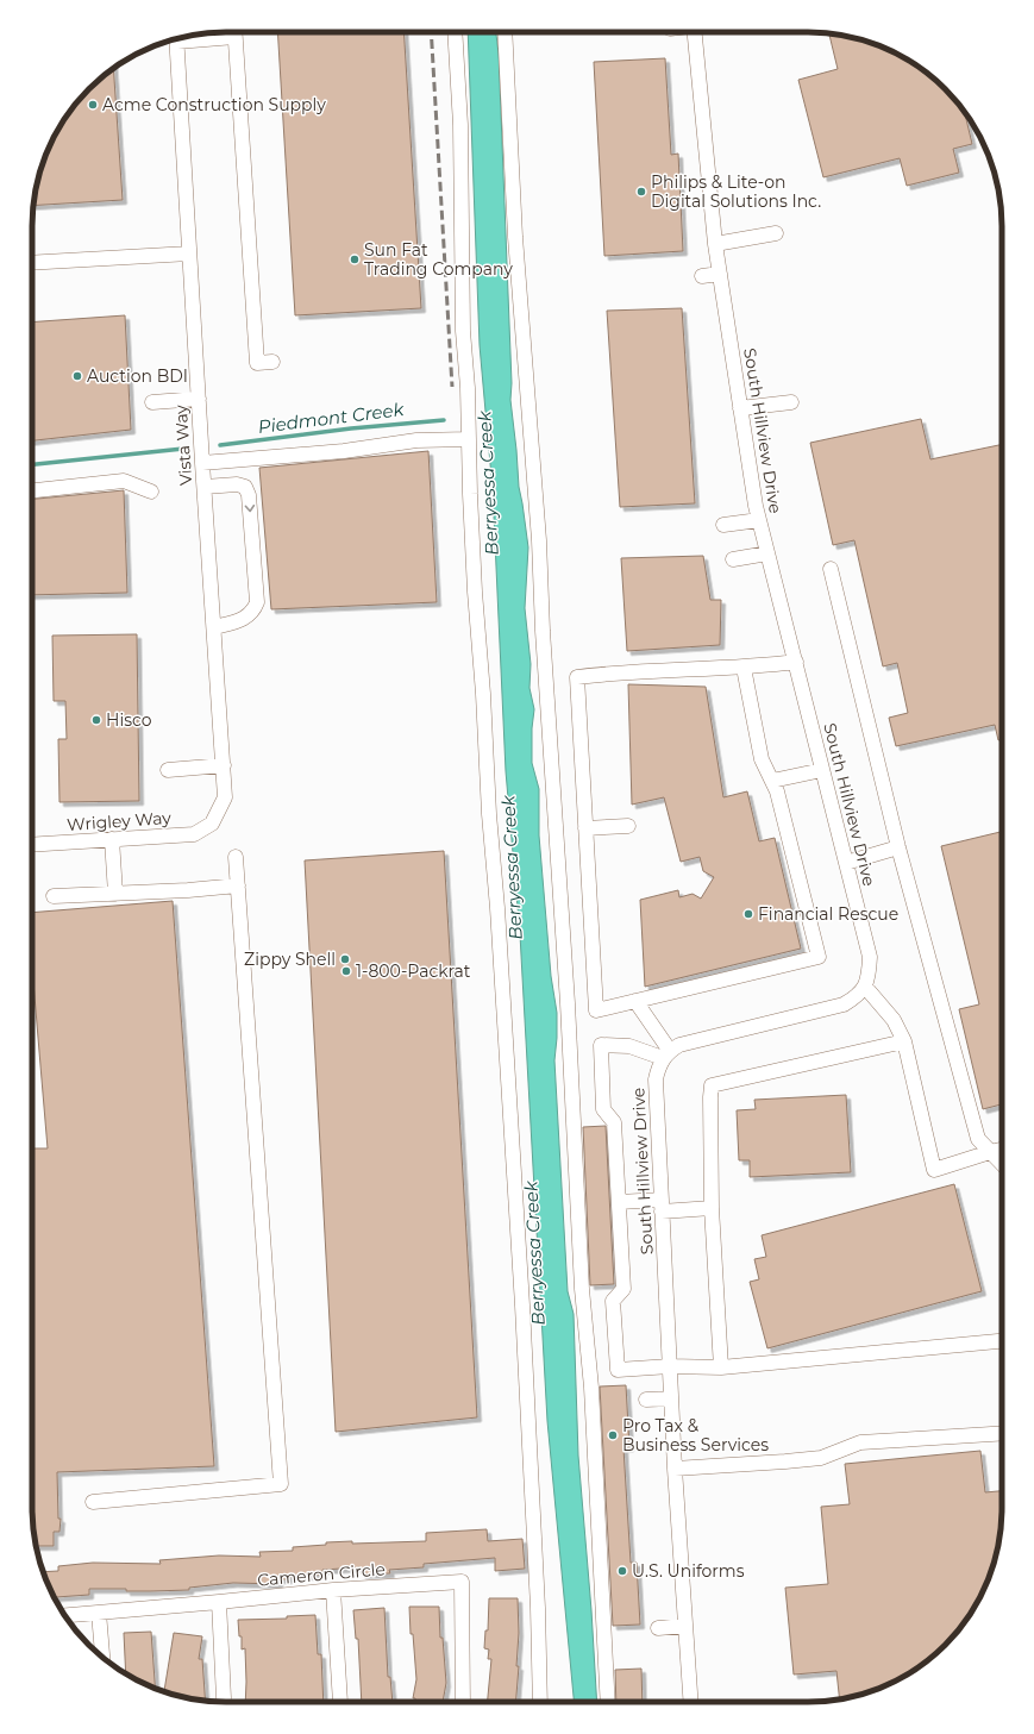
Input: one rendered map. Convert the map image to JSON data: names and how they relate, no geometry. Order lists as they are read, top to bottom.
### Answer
{
  "streets": {
    "street": [
      "South Hillview Drive",
      "Vista Way",
      "Wrigley Way",
      "Cameron Circle"
    ]
  },
  "crossings": [
    ["Vista Way", "Wrigley Way"]
  ],
  "water": ["Piedmont Creek", "Berryessa Creek"],
  "places": [
    "Acme Construction Supply",
    "Philips & Lite-on Digital Solutions Inc.",
    "Sun Fat Trading Company",
    "Auction BDI",
    "Hisco",
    "Financial Rescue",
    "Zippy Shell",
    "1-800-Packrat",
    "Pro Tax & Business Services",
    "U.S. Uniforms"
  ]
}
